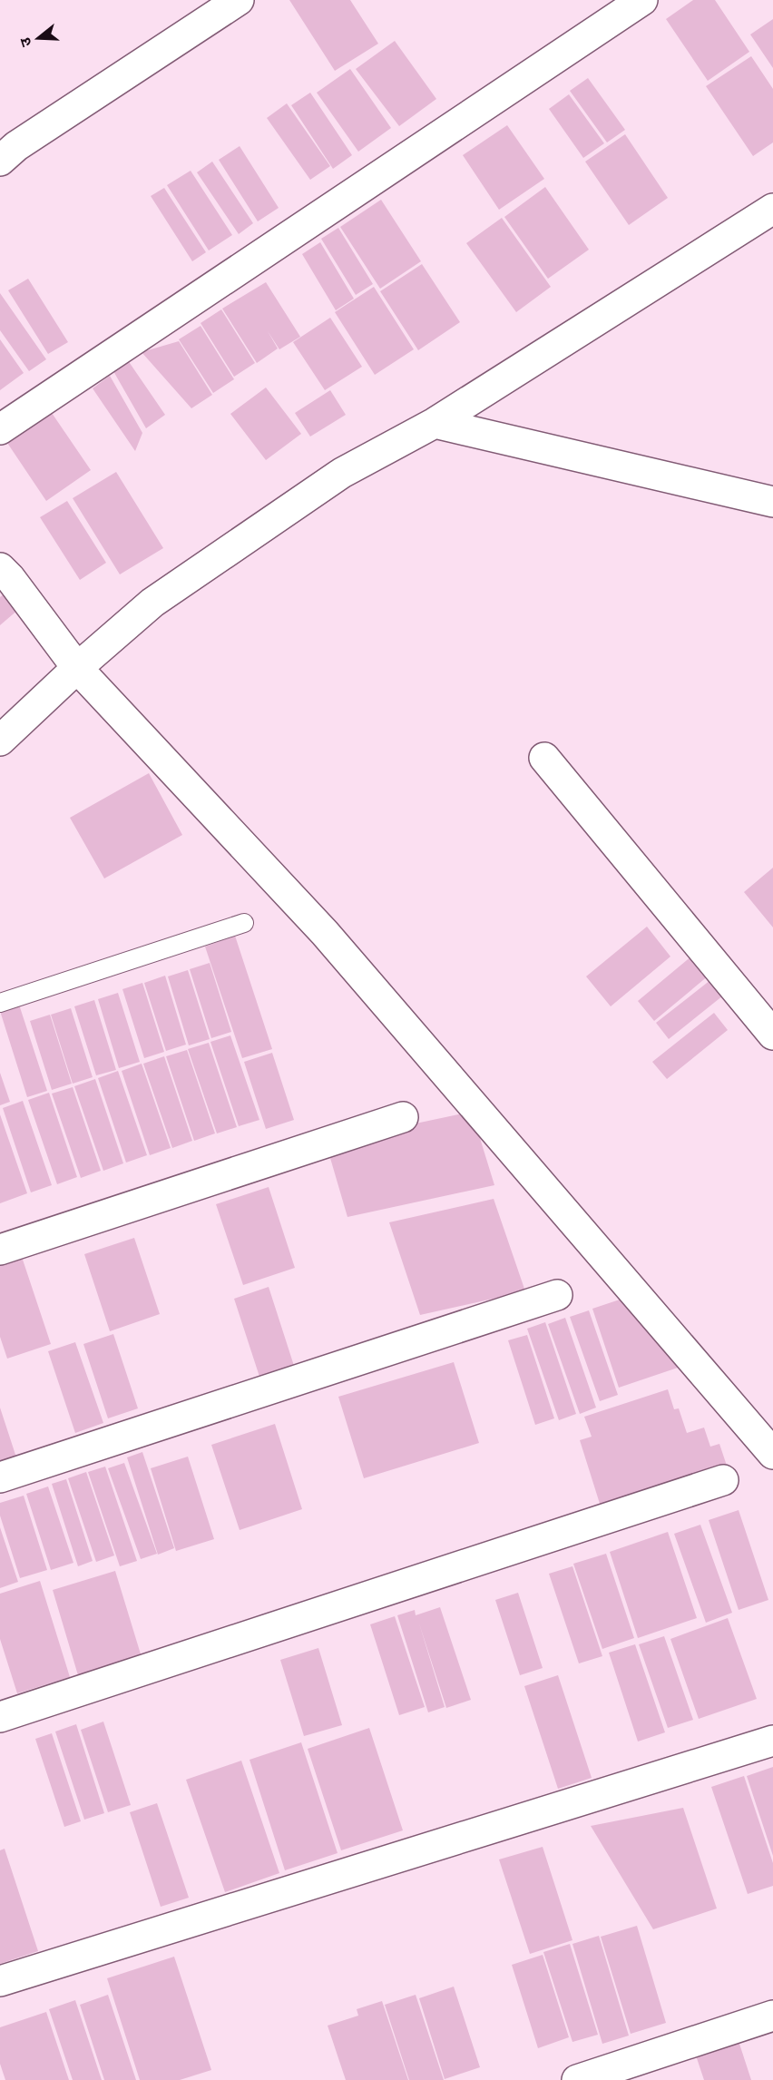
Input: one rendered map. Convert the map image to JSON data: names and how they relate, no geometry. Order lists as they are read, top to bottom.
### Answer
{
  "north": "left"
}
